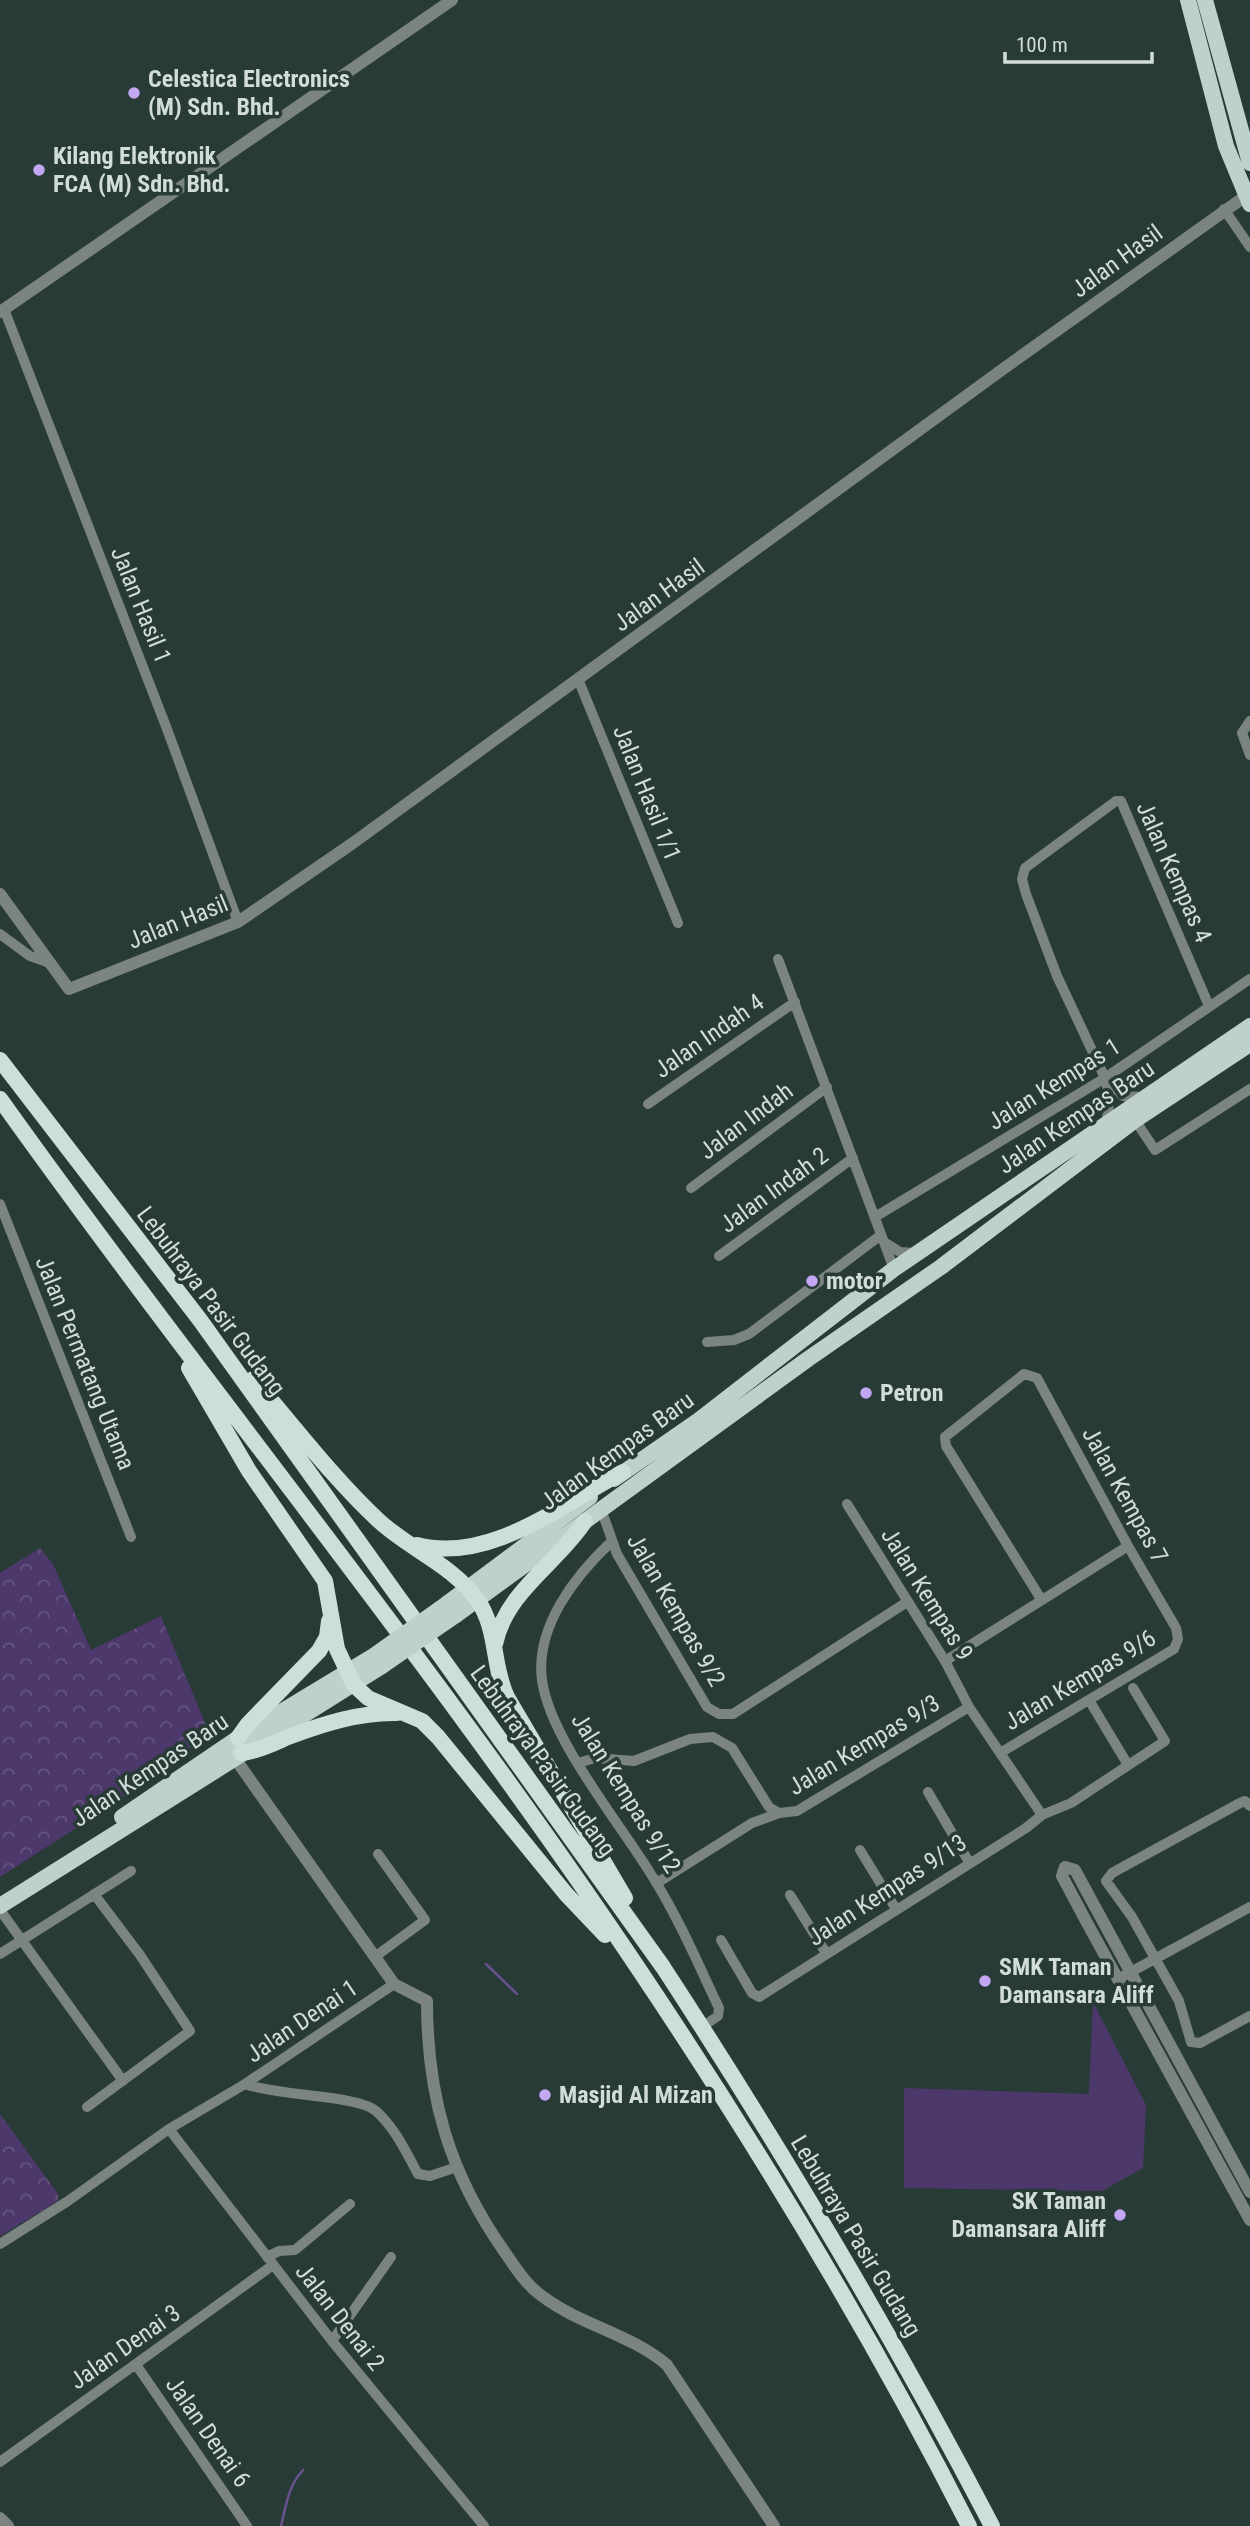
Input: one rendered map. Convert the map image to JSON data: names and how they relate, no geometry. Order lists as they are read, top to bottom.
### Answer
{
  "streets": {
    "highway": ["Lebuhraya Pasir Gudang"],
    "main road": ["Jalan Kempas Baru"],
    "street": [
      "Jalan Hasil",
      "Jalan Hasil 1",
      "Jalan Hasil 1/1",
      "Jalan Kempas 4",
      "Jalan Indah 4",
      "Jalan Kempas 1",
      "Jalan Indah",
      "Jalan Indah 2",
      "Jalan Permatang Utama",
      "Jalan Kempas 7",
      "Jalan Kempas 9",
      "Jalan Kempas 9/2",
      "Jalan Kempas 9/6",
      "Jalan Kempas 9/3",
      "Jalan Kempas 9/12",
      "Jalan Kempas 9/13",
      "Jalan Denai 1",
      "Jalan Denai 2",
      "Jalan Denai 3",
      "Jalan Denai 6"
    ]
  },
  "crossings": [
    ["Jalan Hasil", "Jalan Hasil 1"],
    ["Jalan Hasil", "Jalan Hasil 1/1"],
    ["Jalan Kempas 4", "Jalan Kempas 1"],
    ["Jalan Indah 4", "Jalan Indah"],
    ["Jalan Kempas 1", "Jalan Indah"],
    ["Jalan Kempas Baru", "Jalan Indah"],
    ["Jalan Kempas Baru", "Jalan Kempas 9/2"],
    ["Jalan Kempas Baru", "Jalan Denai 1"],
    ["Jalan Indah", "Jalan Indah 2"],
    ["Lebuhraya Pasir Gudang", "Jalan Kempas 9/12"],
    ["Jalan Kempas 7", "Jalan Kempas 9/6"],
    ["Jalan Kempas 9", "Jalan Kempas 9/2"],
    ["Jalan Kempas 9", "Jalan Kempas 9/6"],
    ["Jalan Kempas 9", "Jalan Kempas 9/3"],
    ["Jalan Kempas 9", "Jalan Kempas 9/13"],
    ["Jalan Kempas 9/2", "Jalan Kempas 9/12"],
    ["Jalan Kempas 9/3", "Jalan Kempas 9/12"],
    ["Jalan Denai 1", "Jalan Denai 2"],
    ["Jalan Denai 2", "Jalan Denai 3"],
    ["Jalan Denai 3", "Jalan Denai 6"]
  ],
  "places": [
    "Celestica Electronics (M) Sdn. Bhd.",
    "Kilang Elektronik FCA (M) Sdn. Bhd.",
    "motor",
    "Petron",
    "SMK Taman Damansara Aliff",
    "Masjid Al Mizan",
    "SK Taman Damansara Aliff"
  ],
  "scale_bar": "100 m"
}
